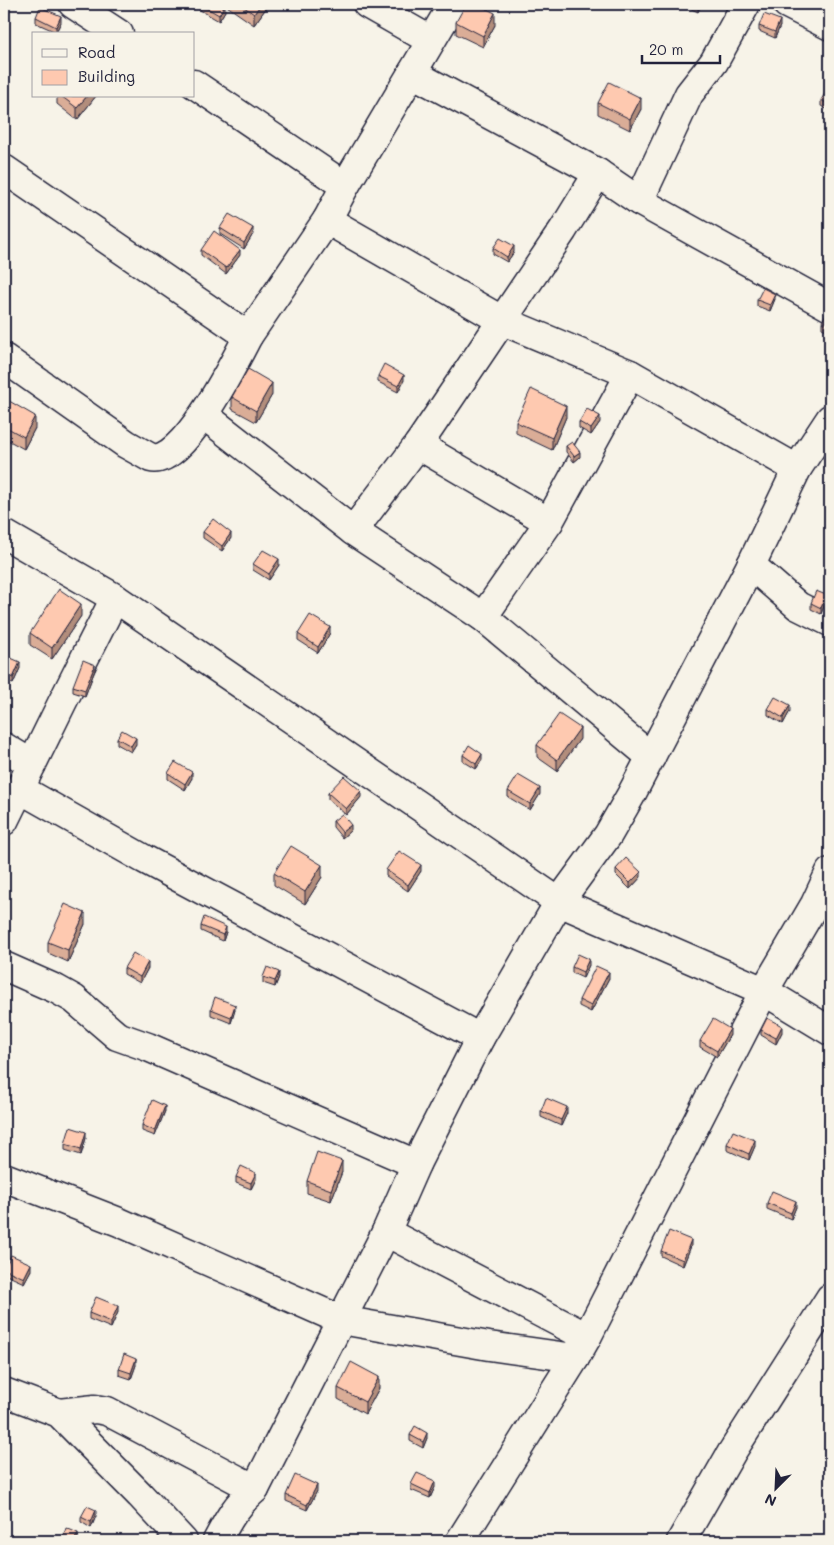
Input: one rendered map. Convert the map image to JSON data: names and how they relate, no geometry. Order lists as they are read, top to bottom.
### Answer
{
  "legend": ["Road", "Building"],
  "scale_bar": "20 m",
  "north": "bottom left"
}
